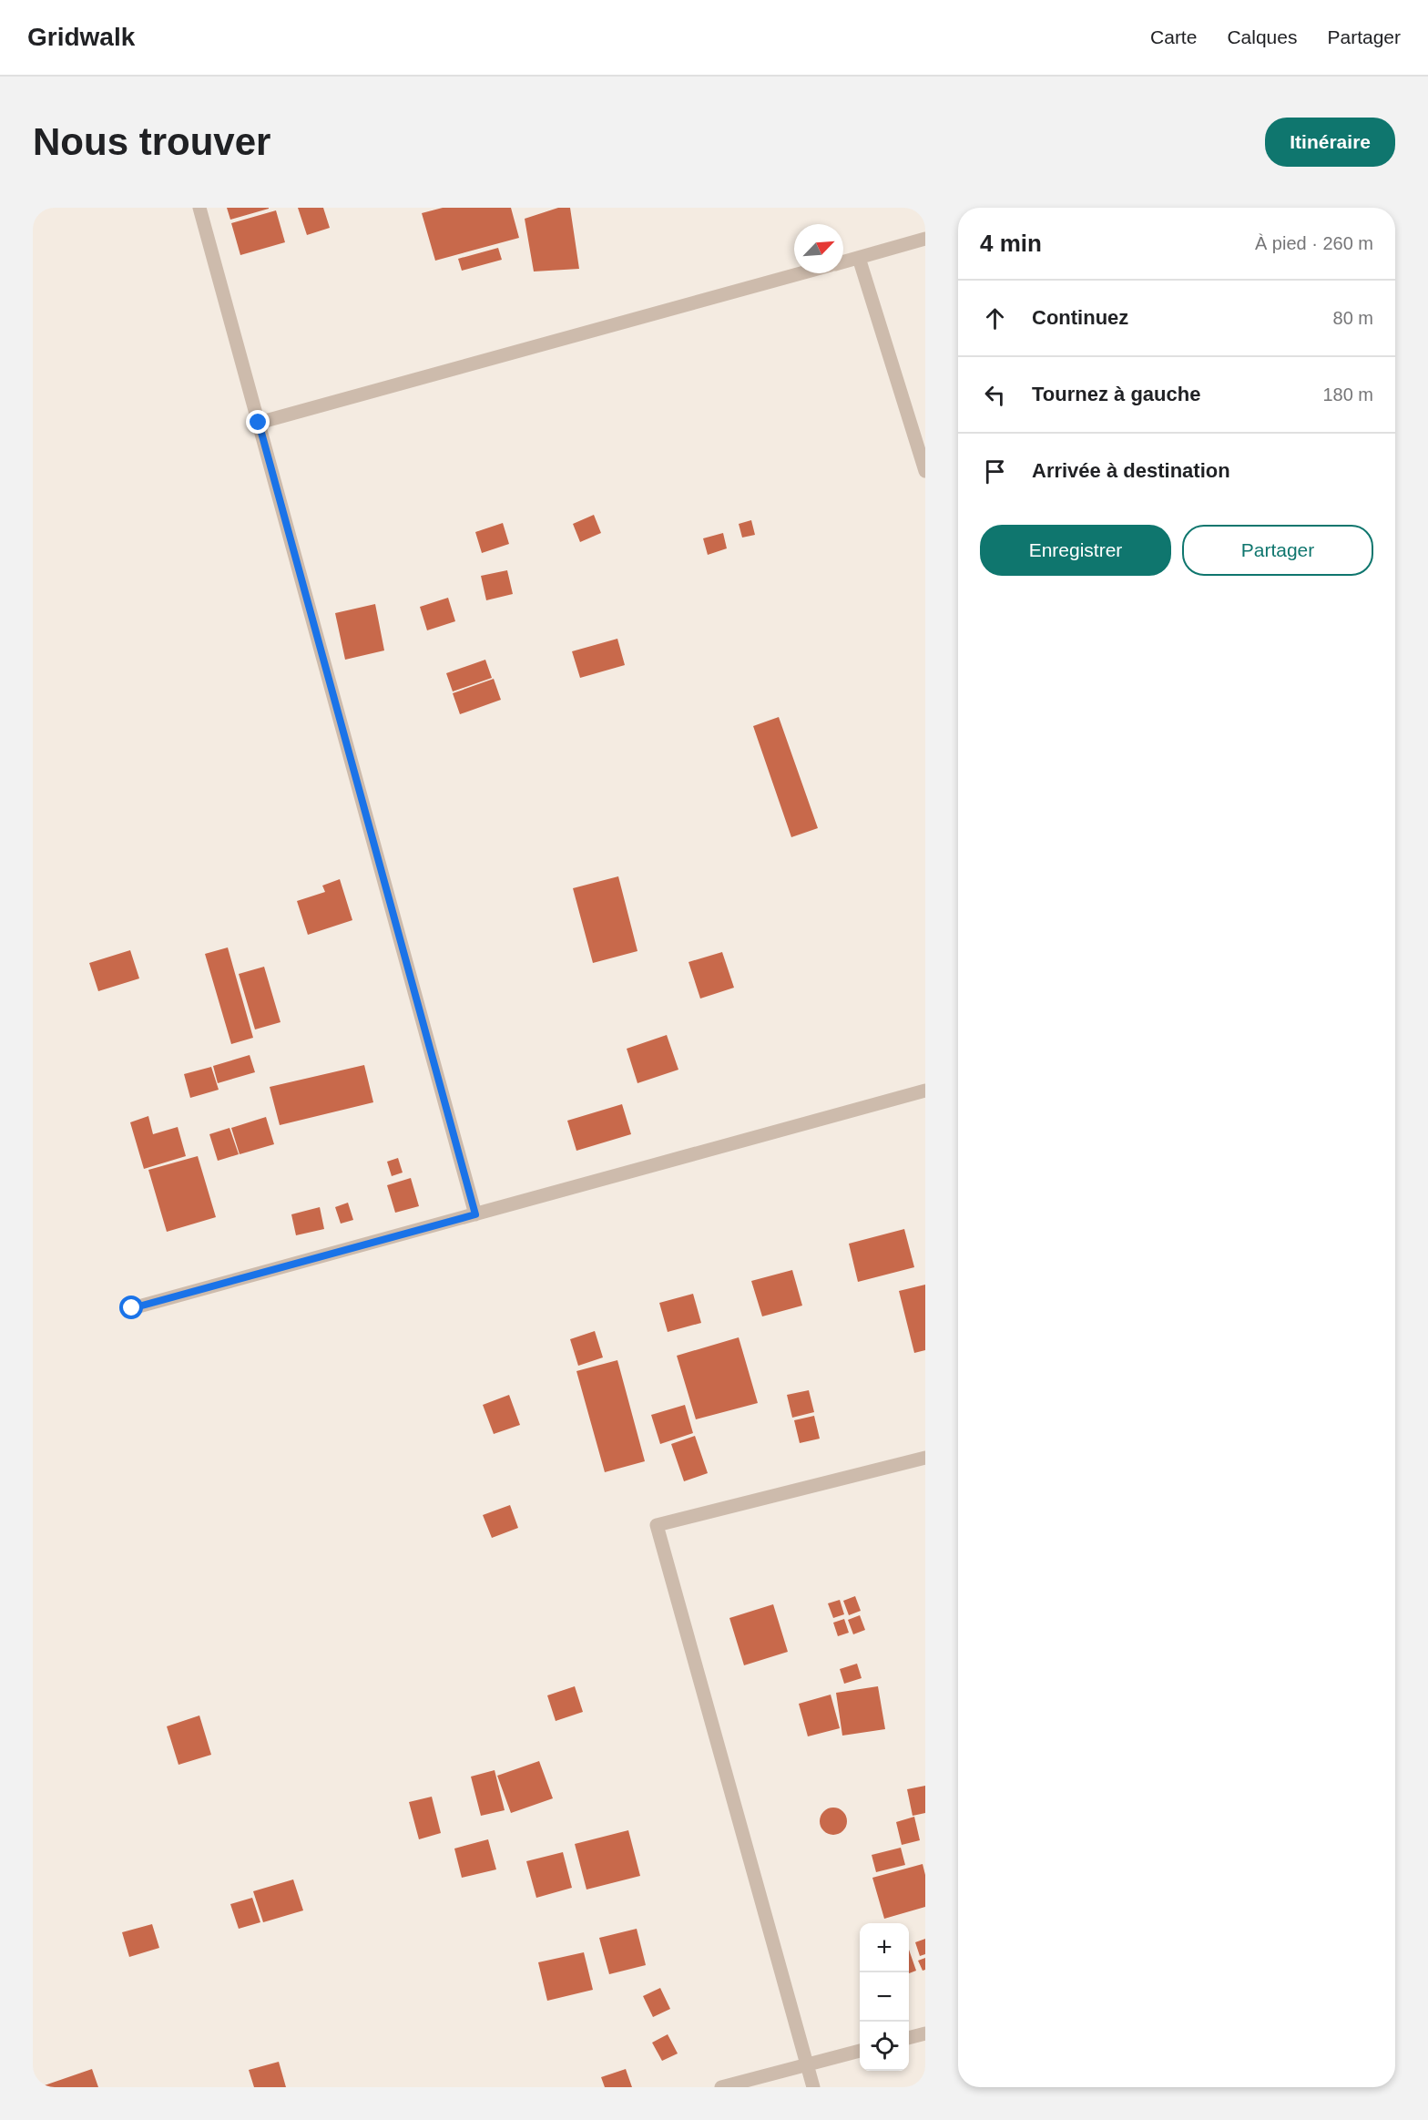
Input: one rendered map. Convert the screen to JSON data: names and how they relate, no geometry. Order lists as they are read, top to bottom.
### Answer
{
  "north": "top right",
  "page": {
    "header": "Gridwalk",
    "nav": ["Carte", "Calques", "Partager"],
    "buttons": [
      "Itinéraire",
      ["Enregistrer", "Partager"]
    ],
    "title": "Nous trouver",
    "heading": ["4 min", "À pied · 260 m"],
    "list": [
      ["Continuez", "80 m"],
      ["Tournez à gauche", "180 m"],
      "Arrivée à destination"
    ],
    "map_buttons": ["+", "−"]
  }
}
